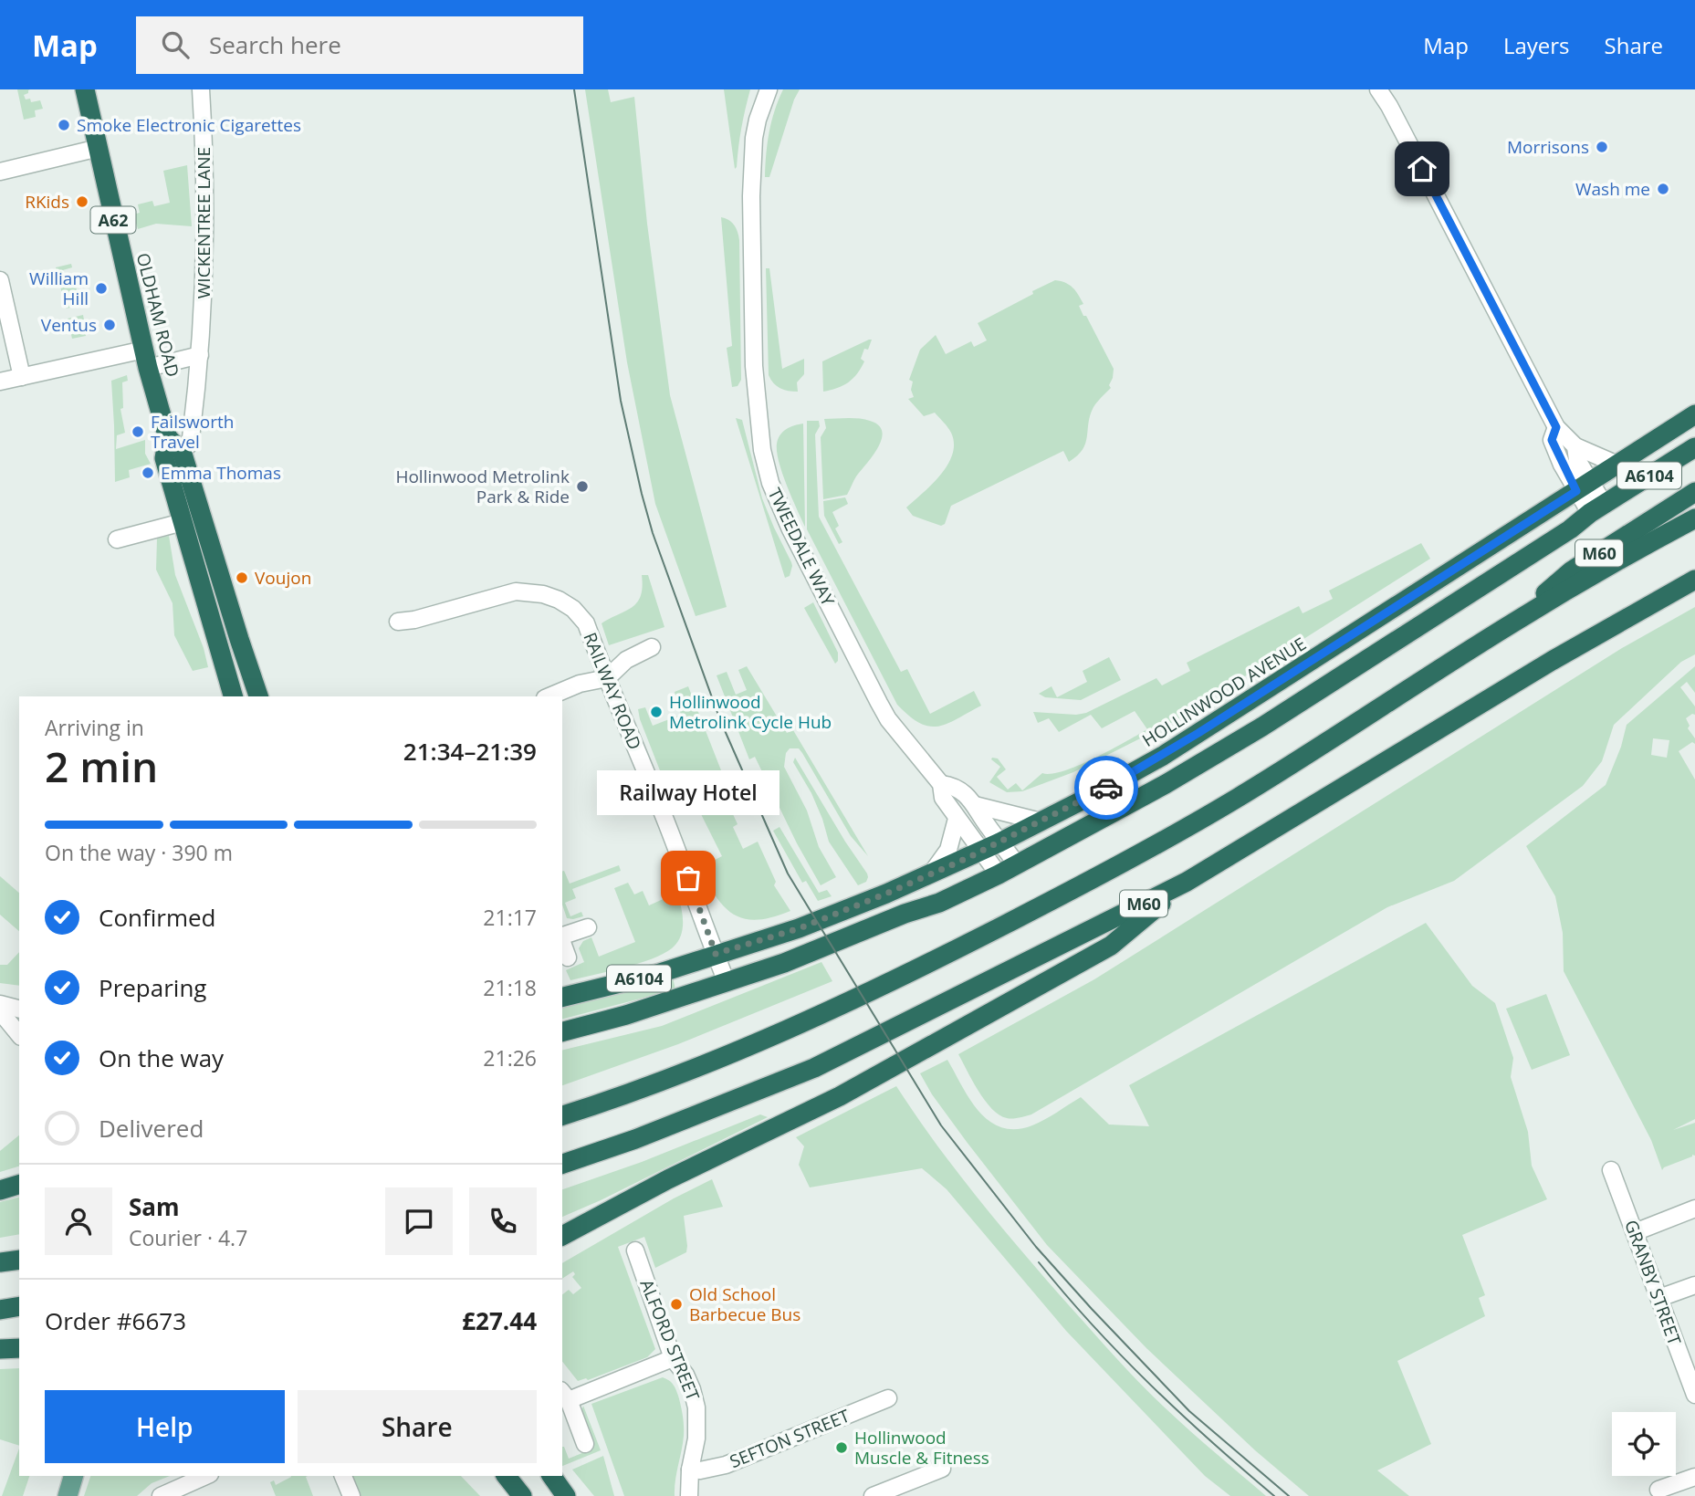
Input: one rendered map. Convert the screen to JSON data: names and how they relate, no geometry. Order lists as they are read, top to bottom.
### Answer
{
  "streets": {
    "highway": [
      "A62",
      "OLDHAM ROAD",
      "A6104",
      "M60",
      "HOLLINWOOD AVENUE"
    ],
    "street": [
      "WICKENTREE LANE",
      "TWEEDALE WAY",
      "RAILWAY ROAD",
      "GRANBY STREET",
      "ALFORD STREET",
      "SEFTON STREET"
    ]
  },
  "crossings": [
    ["A62", "OLDHAM ROAD"],
    ["WICKENTREE LANE", "OLDHAM ROAD"],
    ["A6104", "TWEEDALE WAY"],
    ["A6104", "RAILWAY ROAD"],
    ["TWEEDALE WAY", "HOLLINWOOD AVENUE"],
    ["RAILWAY ROAD", "HOLLINWOOD AVENUE"],
    ["ALFORD STREET", "SEFTON STREET"]
  ],
  "places": [
    "Smoke Electronic Cigarettes",
    "Morrisons",
    "Wash me",
    "RKids",
    "William Hill",
    "Ventus",
    "Failsworth Travel",
    "Emma Thomas",
    "Hollinwood Metrolink Park & Ride",
    "Voujon",
    "Hollinwood Metrolink Cycle Hub",
    "Railway Hotel",
    "Old School Barbecue Bus",
    "Hollinwood Muscle & Fitness"
  ],
  "page": {
    "header": "Map",
    "search": "Search here",
    "nav": ["Map", "Layers", "Share"],
    "heading": ["2 min", "Arriving in", "21:34–21:39"],
    "panel": [
      "Sam",
      "Courier · 4.7",
      "Order #6673",
      "£27.44"
    ],
    "bubble": "Railway Hotel",
    "bar": "On the way · 390 m",
    "list": [
      ["Confirmed", "21:17"],
      ["Preparing", "21:18"],
      ["On the way", "21:26"],
      "Delivered"
    ],
    "buttons": ["Help", "Share"]
  }
}
